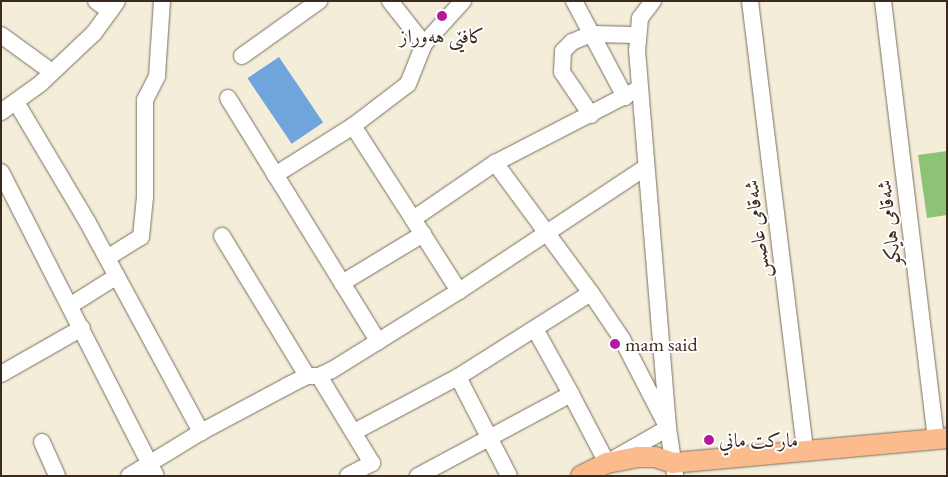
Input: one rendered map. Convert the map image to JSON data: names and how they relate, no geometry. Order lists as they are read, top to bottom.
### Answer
{
  "streets": {
    "street": ["شه‌قامی هایكو", "شه‌قامی عاصس"]
  },
  "places": ["کافێی هەوراز", "mam said", "مارکت ماني"]
}
